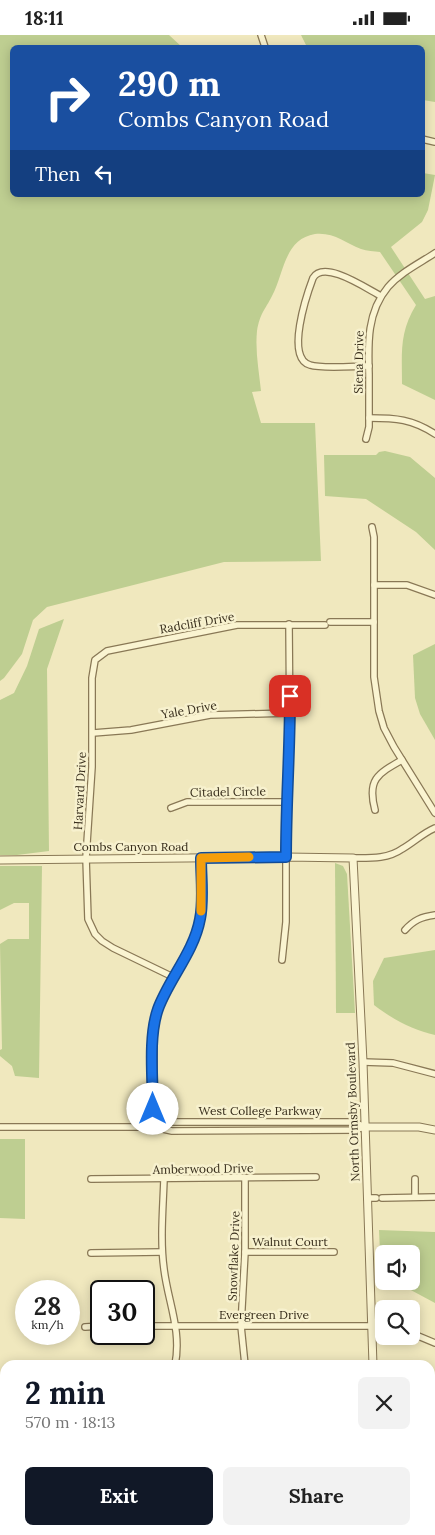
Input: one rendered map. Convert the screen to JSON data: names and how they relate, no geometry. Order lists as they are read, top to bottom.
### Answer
{
  "streets": {
    "street": [
      "Siena Drive",
      "Radcliff Drive",
      "Yale Drive",
      "Harvard Drive",
      "Citadel Circle",
      "Combs Canyon Road",
      "West College Parkway",
      "North Ormsby Boulevard",
      "Amberwood Drive",
      "Walnut Court",
      "Snowflake Drive",
      "Evergreen Drive"
    ]
  },
  "crossings": [
    ["Radcliff Drive", "Harvard Drive"],
    ["Yale Drive", "Harvard Drive"],
    ["Harvard Drive", "Combs Canyon Road"],
    ["Combs Canyon Road", "North Ormsby Boulevard"],
    ["West College Parkway", "North Ormsby Boulevard"],
    ["North Ormsby Boulevard", "Evergreen Drive"],
    ["Amberwood Drive", "Snowflake Drive"],
    ["Walnut Court", "Snowflake Drive"],
    ["Snowflake Drive", "Evergreen Drive"]
  ],
  "page": {
    "status": "18:11",
    "turn": ["290 m", "Combs Canyon Road"],
    "then": "Then",
    "speed": "28 km/h",
    "limit": "30",
    "heading": ["2 min", "570 m · 18:13"],
    "buttons": ["Exit", "Share"]
  }
}
